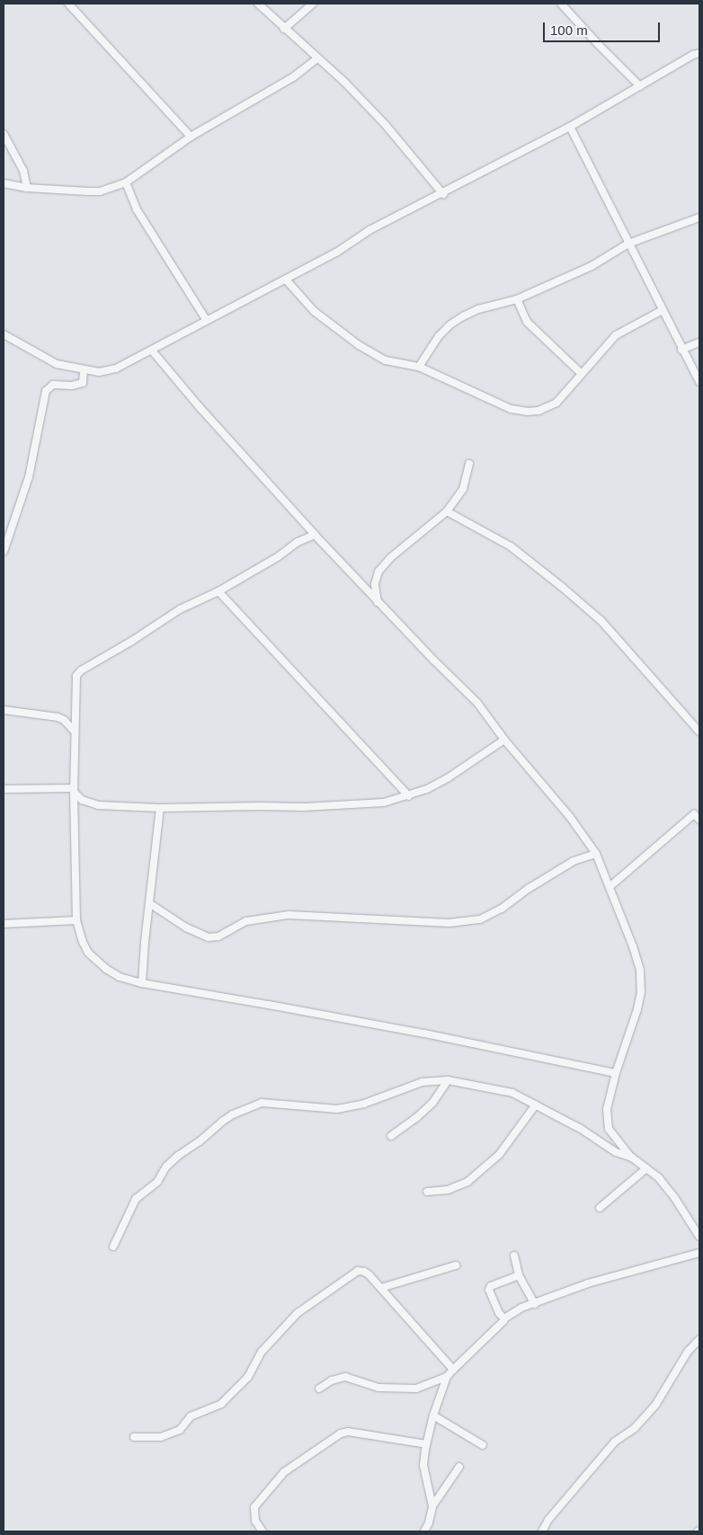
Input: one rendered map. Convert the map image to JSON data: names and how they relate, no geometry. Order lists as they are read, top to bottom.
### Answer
{
  "scale_bar": "100 m"
}
